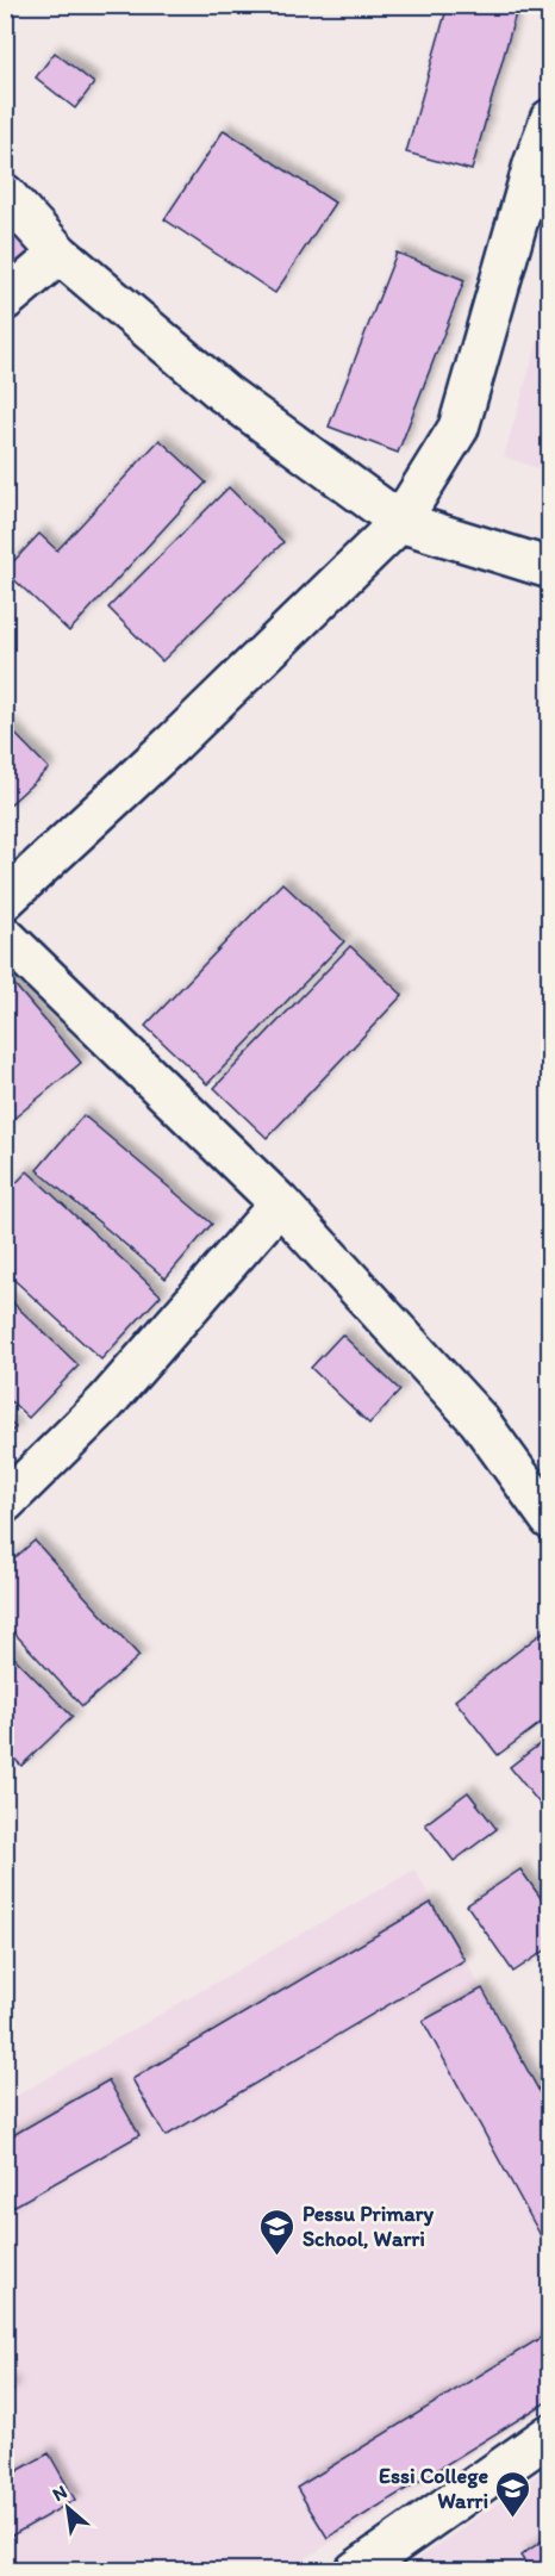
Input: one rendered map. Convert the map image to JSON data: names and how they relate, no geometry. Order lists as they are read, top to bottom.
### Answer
{
  "places": {
    "school or university": ["Pessu Primary School, Warri", "Essi College Warri"]
  },
  "north": "top left"
}
